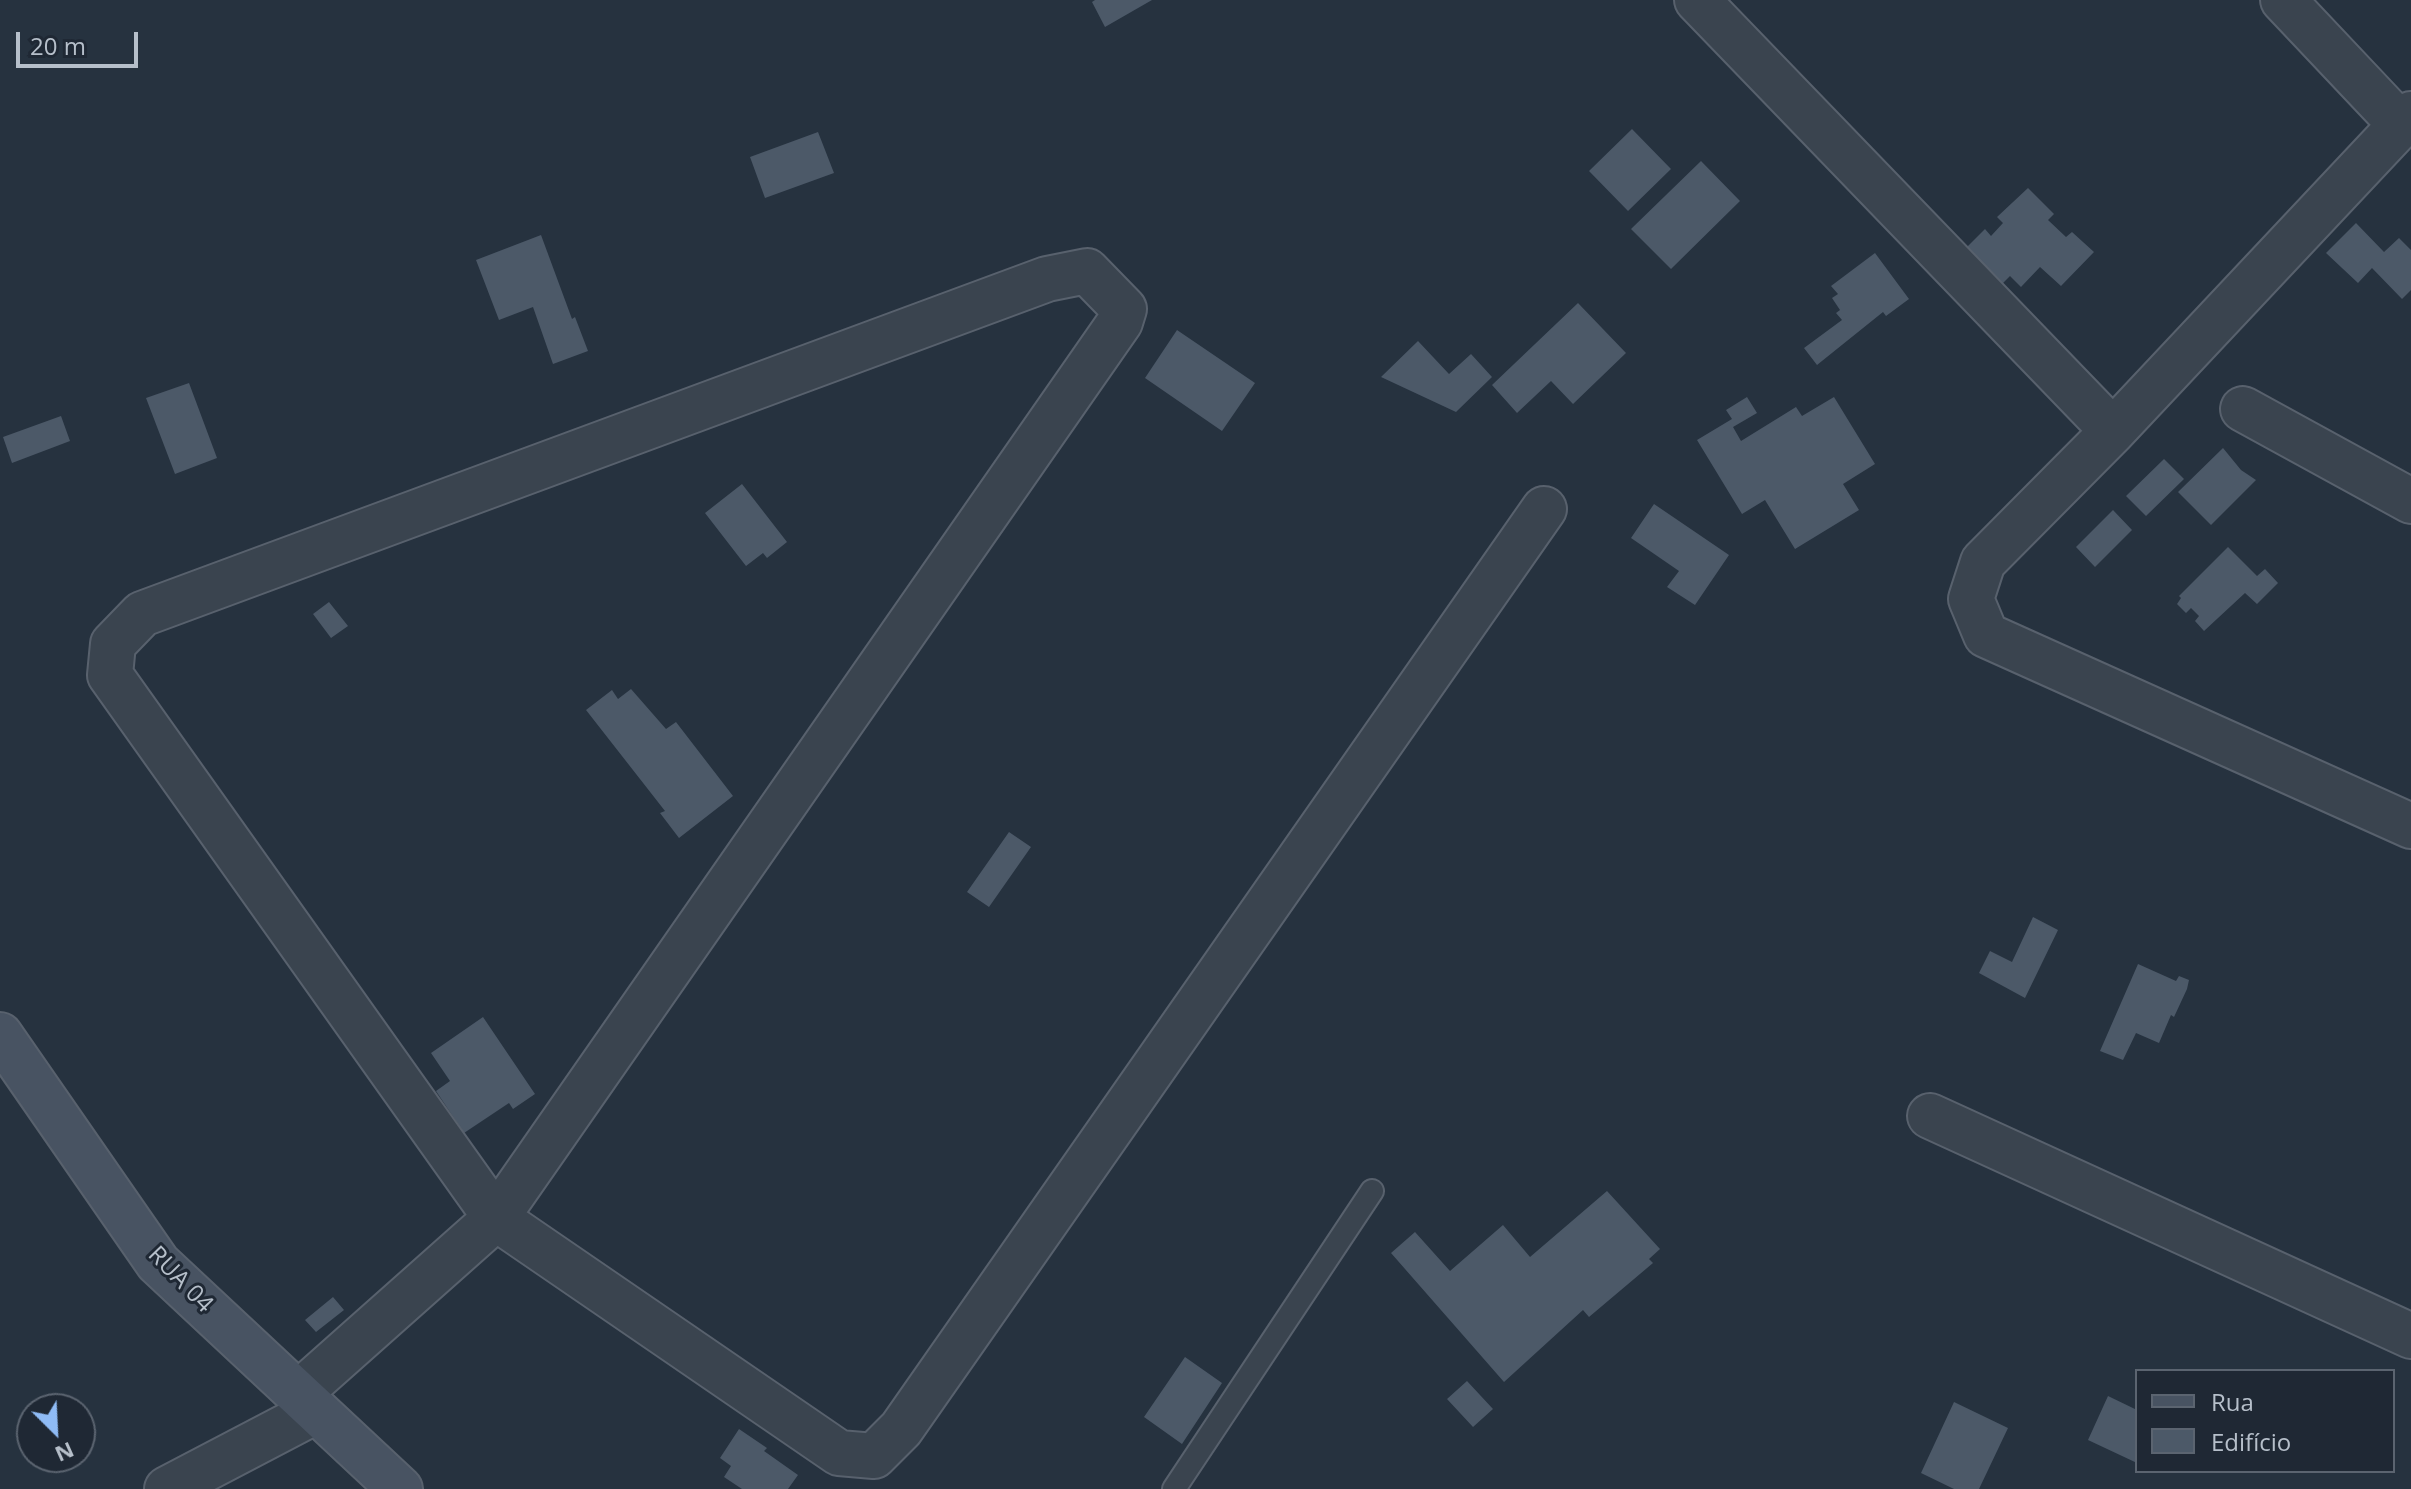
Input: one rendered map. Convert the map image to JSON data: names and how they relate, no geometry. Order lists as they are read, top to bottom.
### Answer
{
  "streets": {
    "street": ["RUA 04"]
  },
  "legend": ["Rua", "Edifício"],
  "scale_bar": "20 m",
  "north": "bottom right"
}
